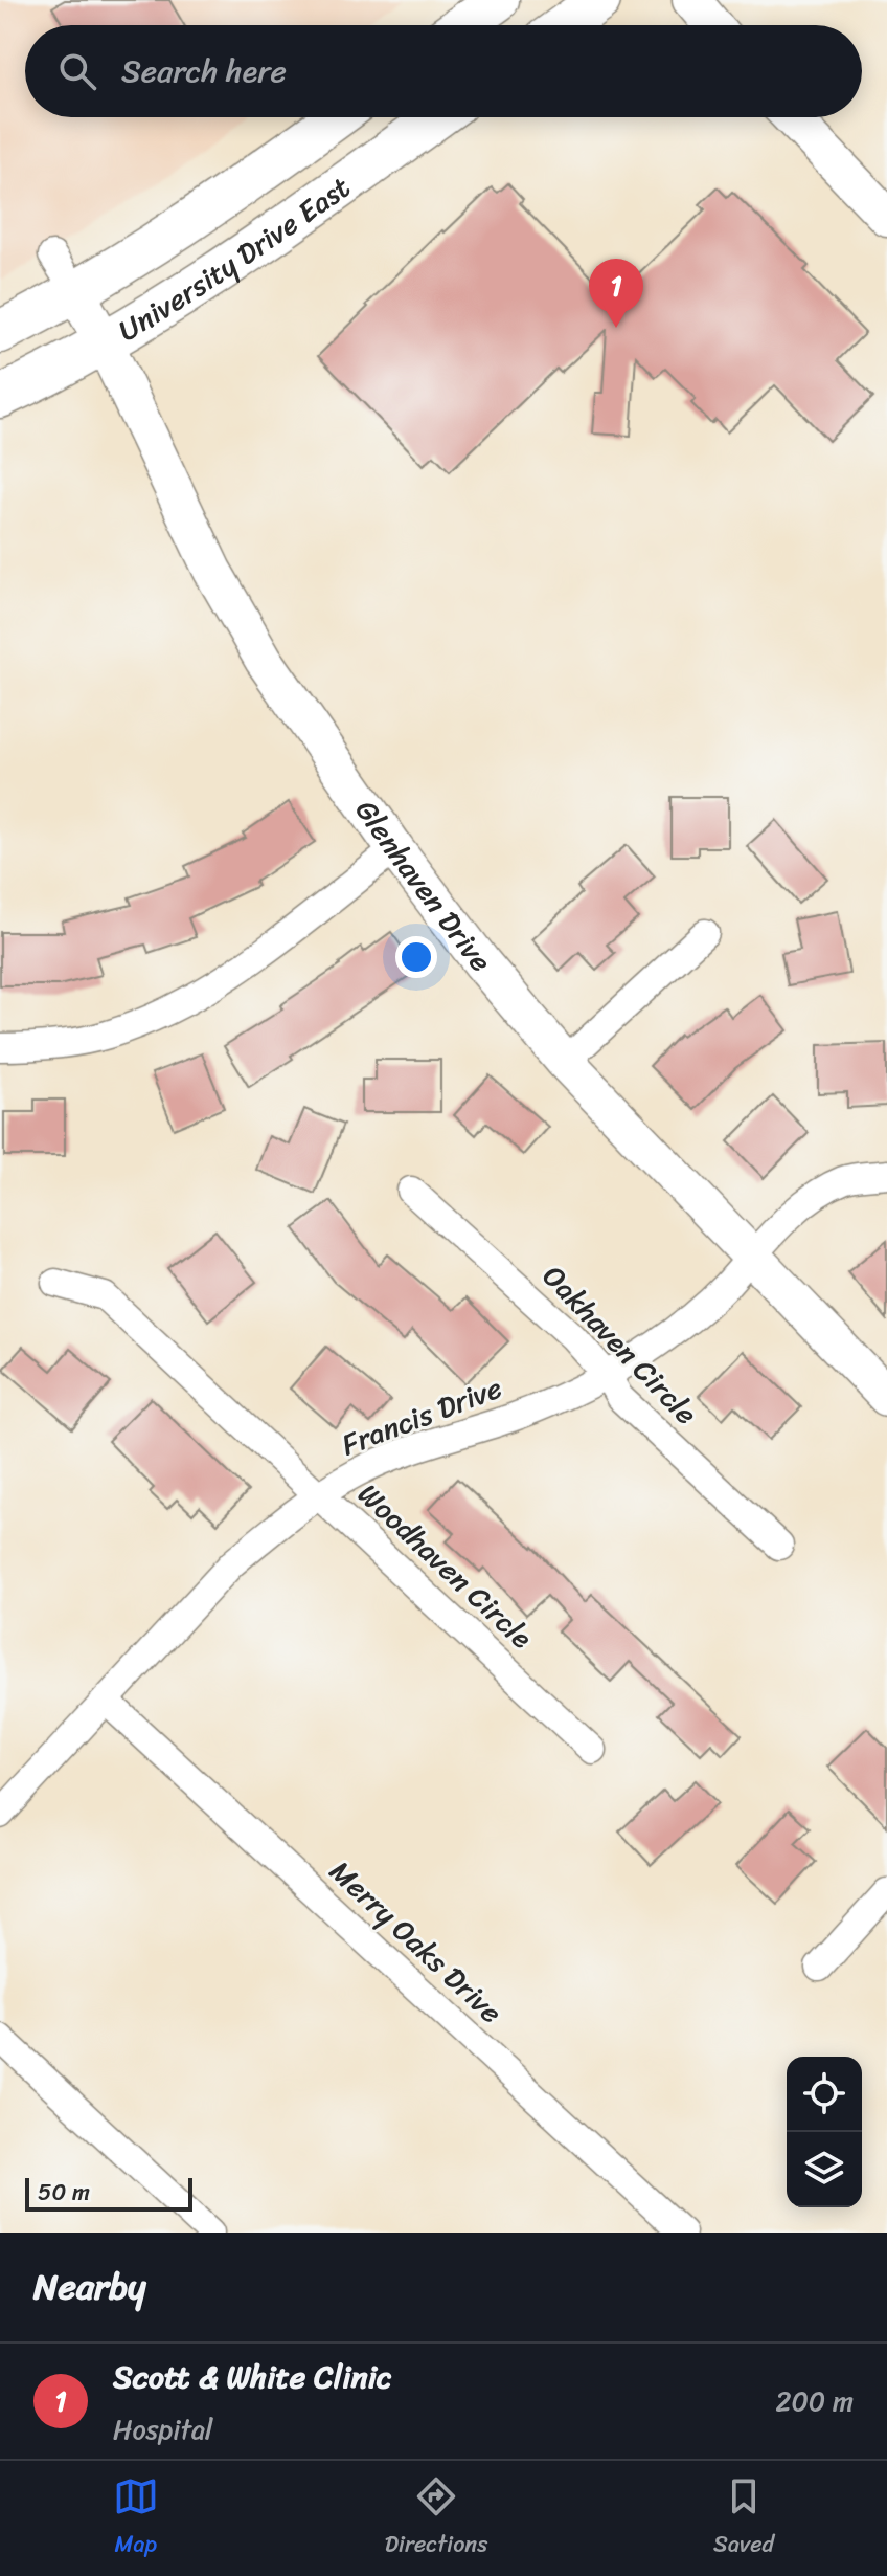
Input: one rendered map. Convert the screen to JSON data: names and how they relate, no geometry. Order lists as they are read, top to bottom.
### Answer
{
  "streets": {
    "main road": ["University Drive East"],
    "street": [
      "Glenhaven Drive",
      "Oakhaven Circle",
      "Francis Drive",
      "Woodhaven Circle",
      "Merry Oaks Drive"
    ]
  },
  "crossings": [
    ["University Drive East", "Glenhaven Drive"],
    ["Glenhaven Drive", "Francis Drive"],
    ["Oakhaven Circle", "Francis Drive"],
    ["Francis Drive", "Woodhaven Circle"],
    ["Francis Drive", "Merry Oaks Drive"]
  ],
  "scale_bar": "50 m",
  "page": {
    "search": "Search here",
    "pins": "1",
    "scale": "50 m",
    "heading": "Nearby",
    "list": [
      {
        "mark": "1",
        "name": "Scott & White Clinic",
        "note": "Hospital",
        "value": "200 m"
      }
    ],
    "nav": ["Map", "Directions", "Saved"]
  }
}
